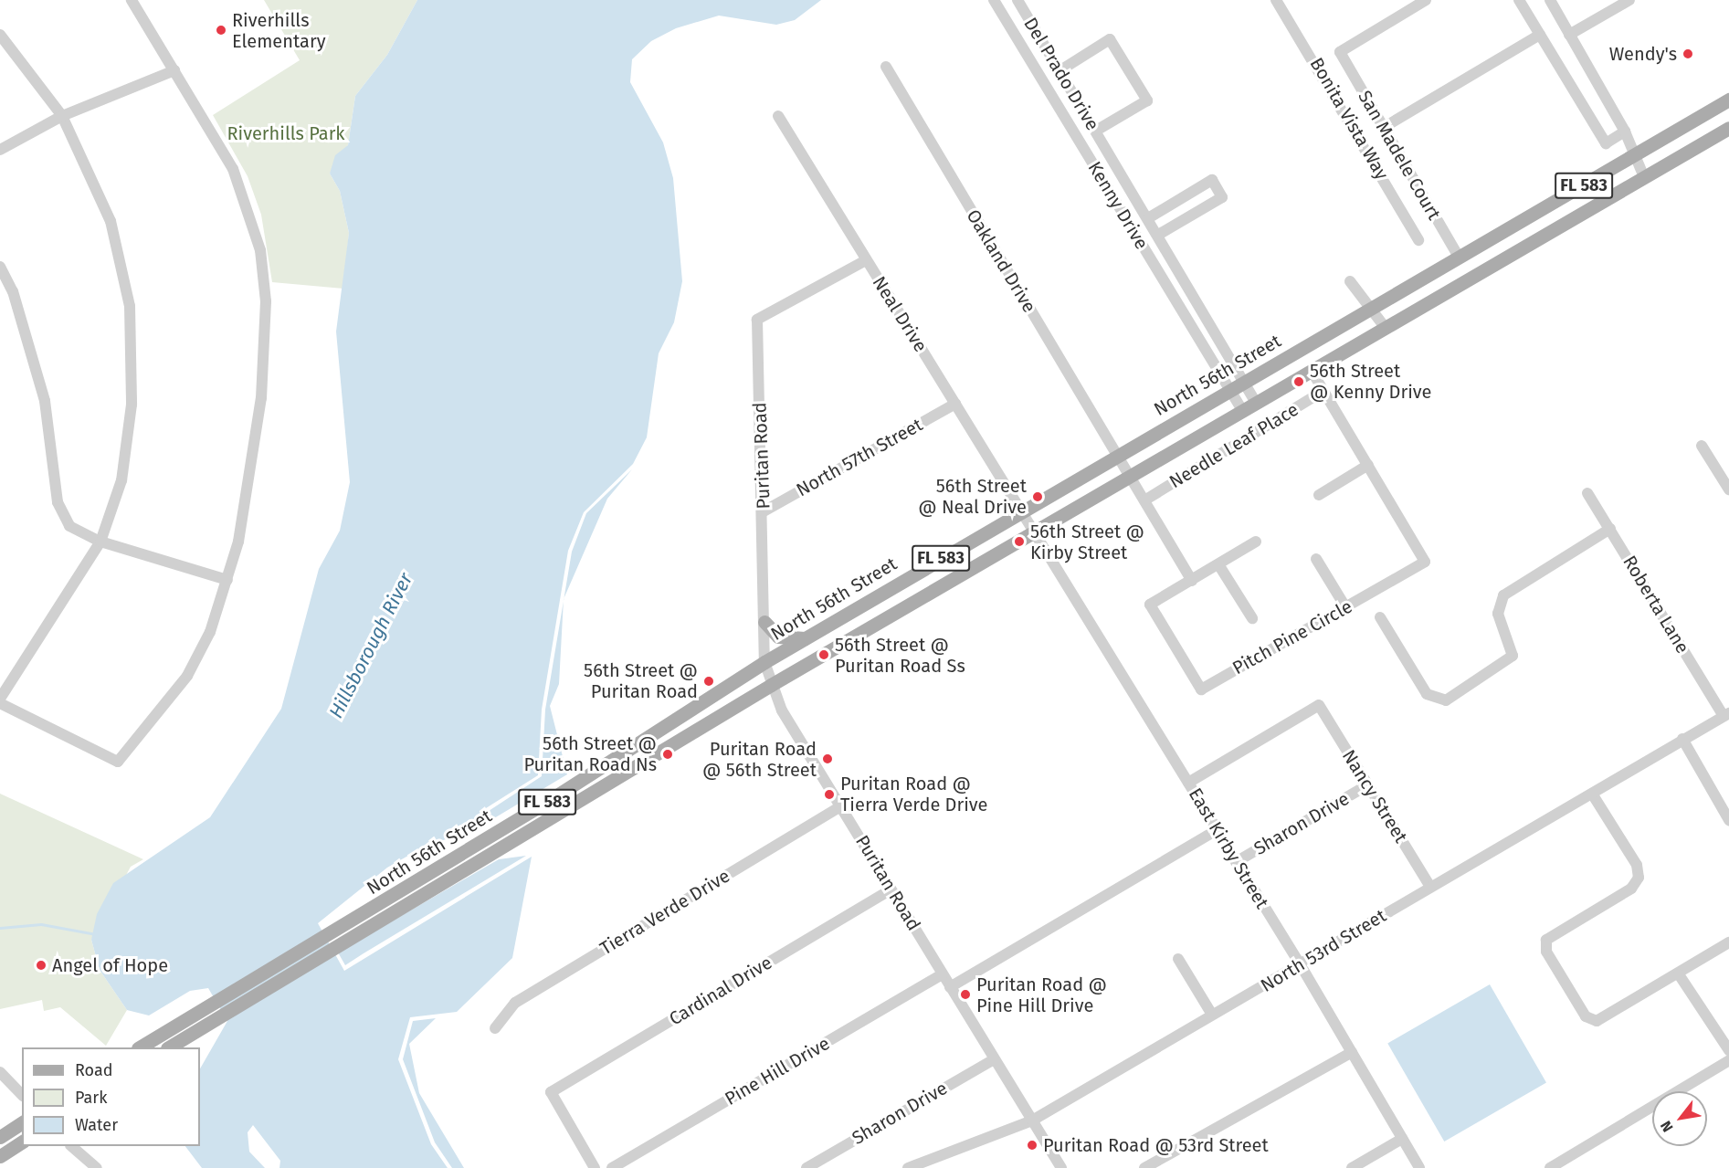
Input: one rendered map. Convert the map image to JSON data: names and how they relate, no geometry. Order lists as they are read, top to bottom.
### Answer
{
  "streets": {
    "main road": ["FL 583", "North 56th Street"],
    "street": [
      "Del Prado Drive",
      "Bonita Vista Way",
      "San Madele Court",
      "Kenny Drive",
      "Oakland Drive",
      "Neal Drive",
      "Needle Leaf Place",
      "Puritan Road",
      "North 57th Street",
      "Roberta Lane",
      "Pitch Pine Circle",
      "Nancy Street",
      "Sharon Drive",
      "East Kirby Street",
      "Tierra Verde Drive",
      "North 53rd Street",
      "Cardinal Drive",
      "Pine Hill Drive"
    ]
  },
  "crossings": [
    ["Del Prado Drive", "North 56th Street"],
    ["San Madele Court", "North 56th Street"],
    ["Kenny Drive", "North 56th Street"],
    ["Oakland Drive", "North 56th Street"],
    ["Neal Drive", "North 56th Street"],
    ["Neal Drive", "Puritan Road"],
    ["Neal Drive", "North 57th Street"],
    ["Neal Drive", "East Kirby Street"],
    ["North 56th Street", "Puritan Road"],
    ["North 56th Street", "Pitch Pine Circle"],
    ["North 56th Street", "East Kirby Street"],
    ["Needle Leaf Place", "Pitch Pine Circle"],
    ["Puritan Road", "North 57th Street"],
    ["Puritan Road", "Sharon Drive"],
    ["Puritan Road", "Tierra Verde Drive"],
    ["Puritan Road", "North 53rd Street"],
    ["Puritan Road", "Cardinal Drive"],
    ["Puritan Road", "Pine Hill Drive"],
    ["Roberta Lane", "North 53rd Street"],
    ["Nancy Street", "Sharon Drive"],
    ["Nancy Street", "East Kirby Street"],
    ["Nancy Street", "North 53rd Street"],
    ["Sharon Drive", "East Kirby Street"],
    ["East Kirby Street", "North 53rd Street"]
  ],
  "water": ["Hillsborough River"],
  "parks": ["Riverhills Park"],
  "places": [
    "Riverhills Elementary",
    "Wendy's",
    "56th Street @ Kenny Drive",
    "56th Street @ Neal Drive",
    "56th Street @ Kirby Street",
    "56th Street @ Puritan Road Ss",
    "56th Street @ Puritan Road",
    "56th Street @ Puritan Road Ns",
    "Puritan Road @ 56th Street",
    "Puritan Road @ Tierra Verde Drive",
    "Angel of Hope",
    "Puritan Road @ Pine Hill Drive",
    "Puritan Road @ 53rd Street"
  ],
  "legend": ["Road", "Park", "Water"],
  "north": "bottom left"
}
